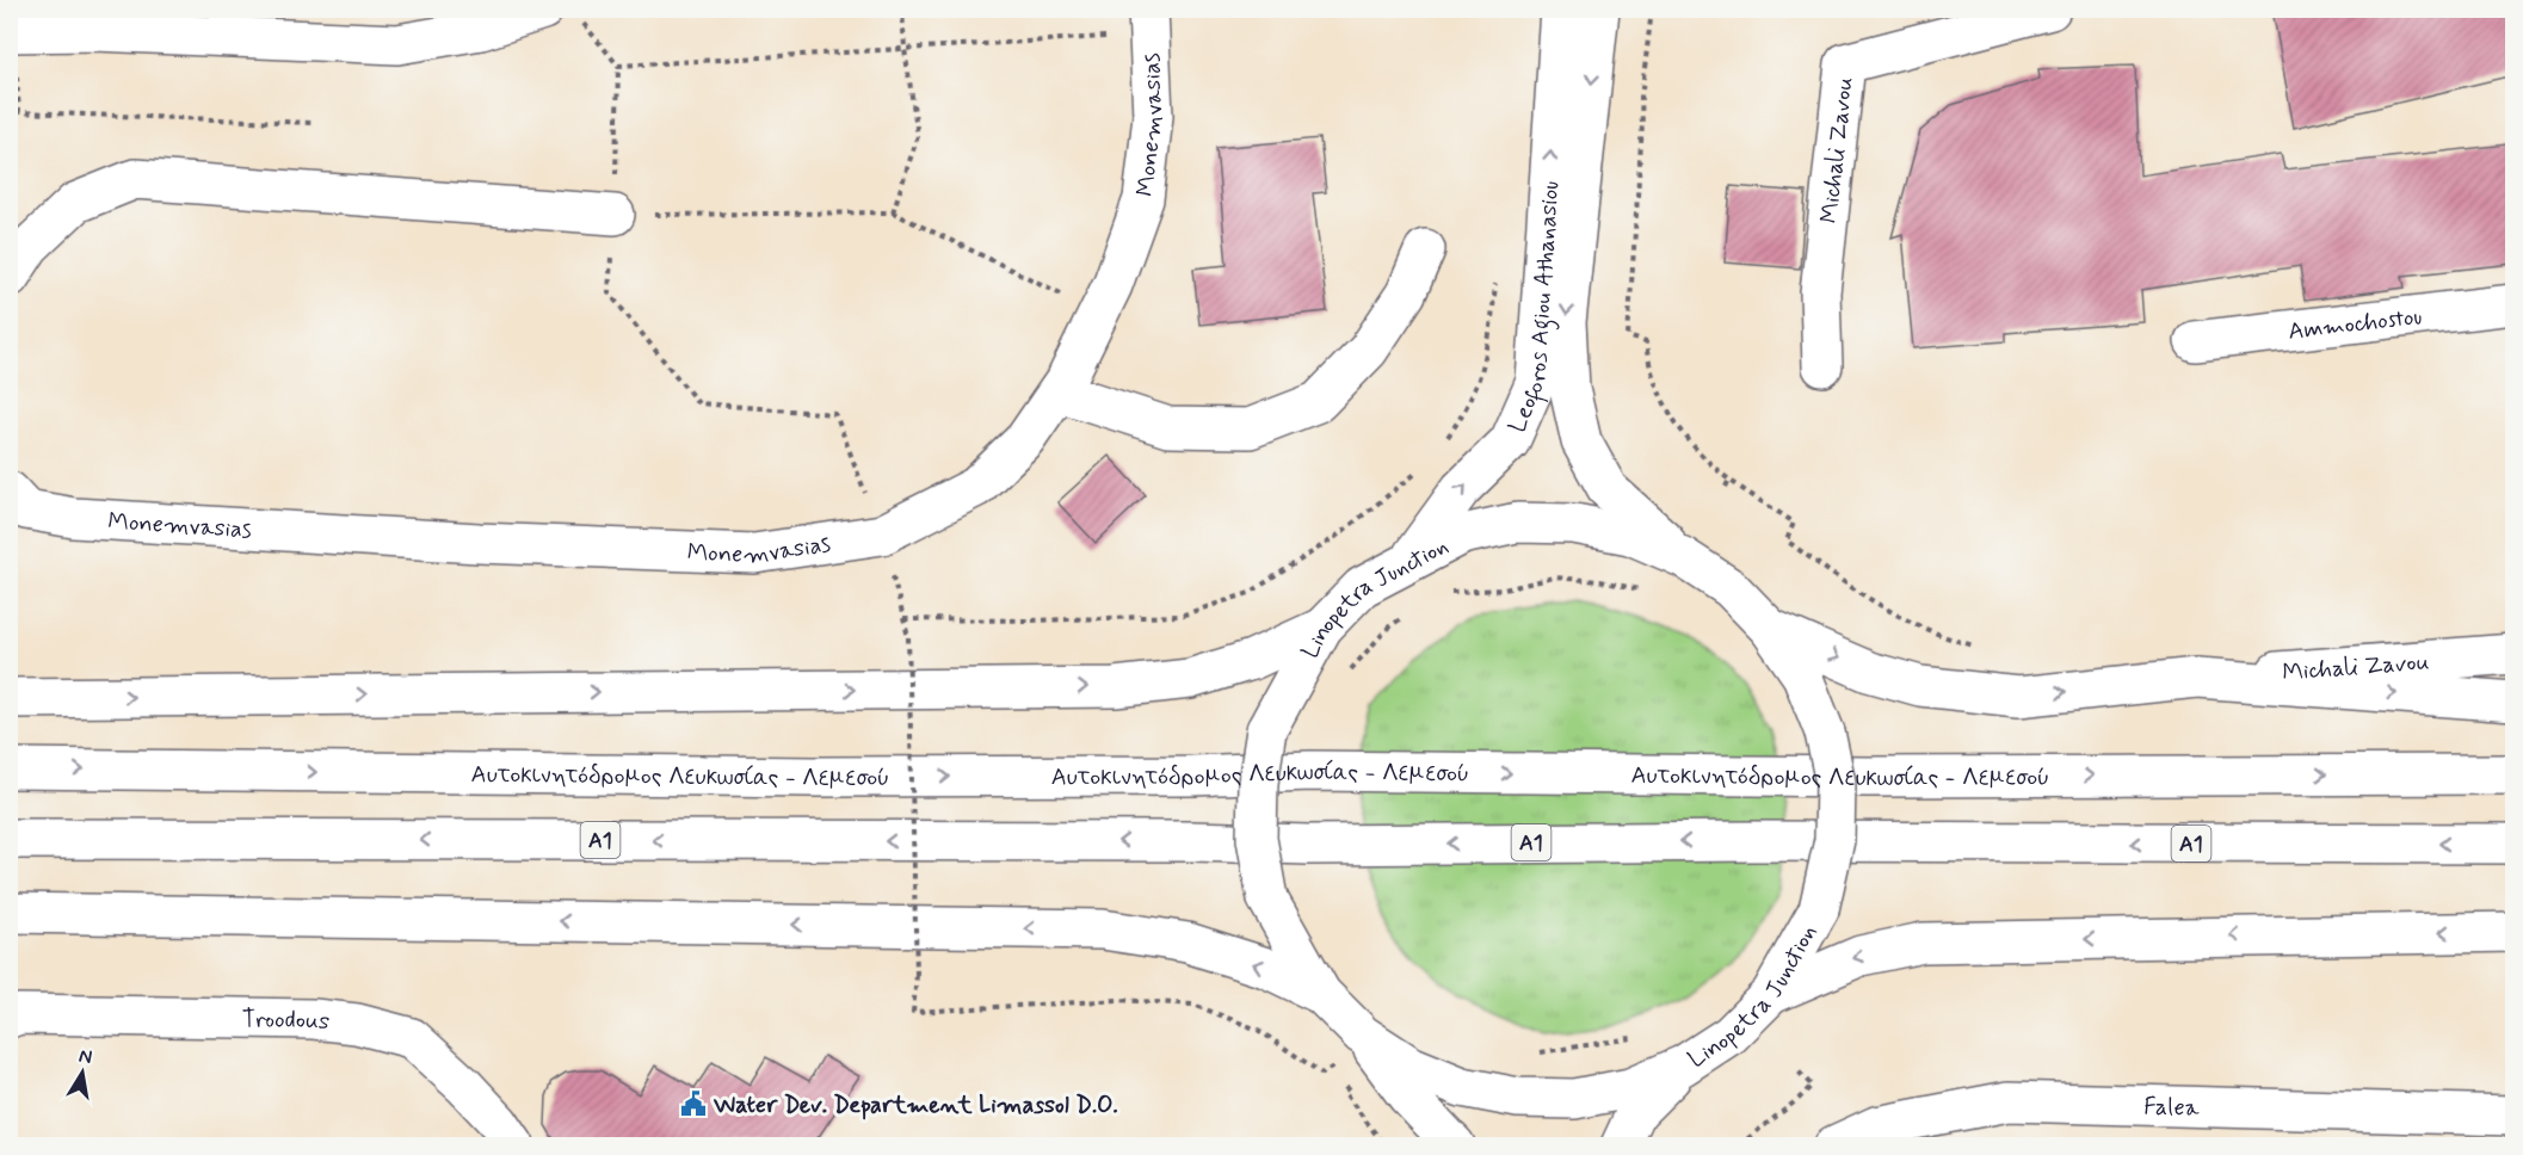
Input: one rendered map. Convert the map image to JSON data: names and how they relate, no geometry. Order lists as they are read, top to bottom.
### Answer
{
  "streets": {
    "main road": [
      "Monemvasias",
      "Michali Zavou",
      "Leoforos Agiou Athanasiou",
      "Ammochostou",
      "Linopetra Junction",
      "Αυτοκινητόδρομος Λευκωσίας - Λεμεσού",
      "A1",
      "Troodous",
      "Falea"
    ]
  },
  "crossings": [
    ["Leoforos Agiou Athanasiou", "Linopetra Junction"]
  ],
  "places": {
    "public building": ["Water Dev. Department Limassol D.O."]
  },
  "north": "top"
}
